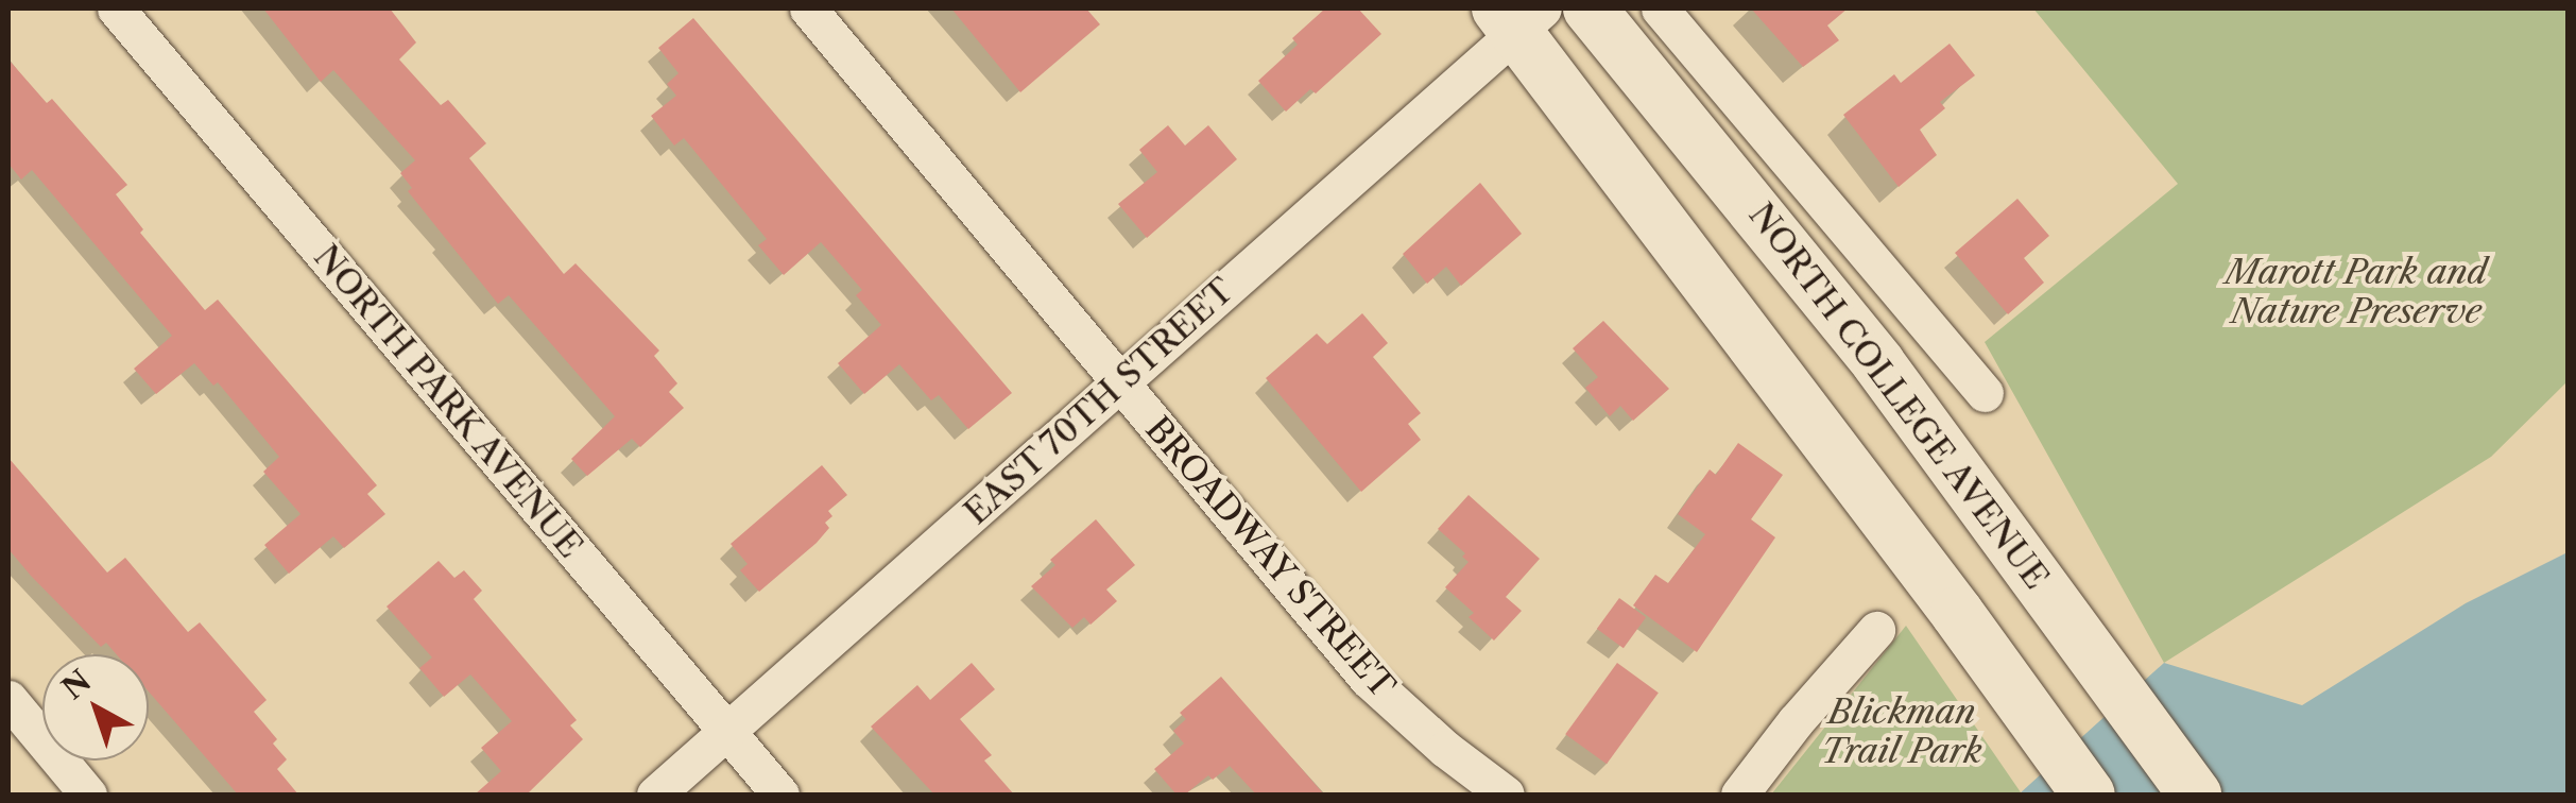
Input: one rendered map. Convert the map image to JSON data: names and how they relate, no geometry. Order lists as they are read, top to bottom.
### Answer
{
  "streets": {
    "main road": ["NORTH COLLEGE AVENUE"],
    "street": ["NORTH PARK AVENUE", "EAST 70TH STREET", "BROADWAY STREET"]
  },
  "crossings": [
    ["NORTH PARK AVENUE", "EAST 70TH STREET"],
    ["EAST 70TH STREET", "BROADWAY STREET"]
  ],
  "parks": ["Marott Park and Nature Preserve", "Blickman Trail Park"],
  "north": "top left"
}
